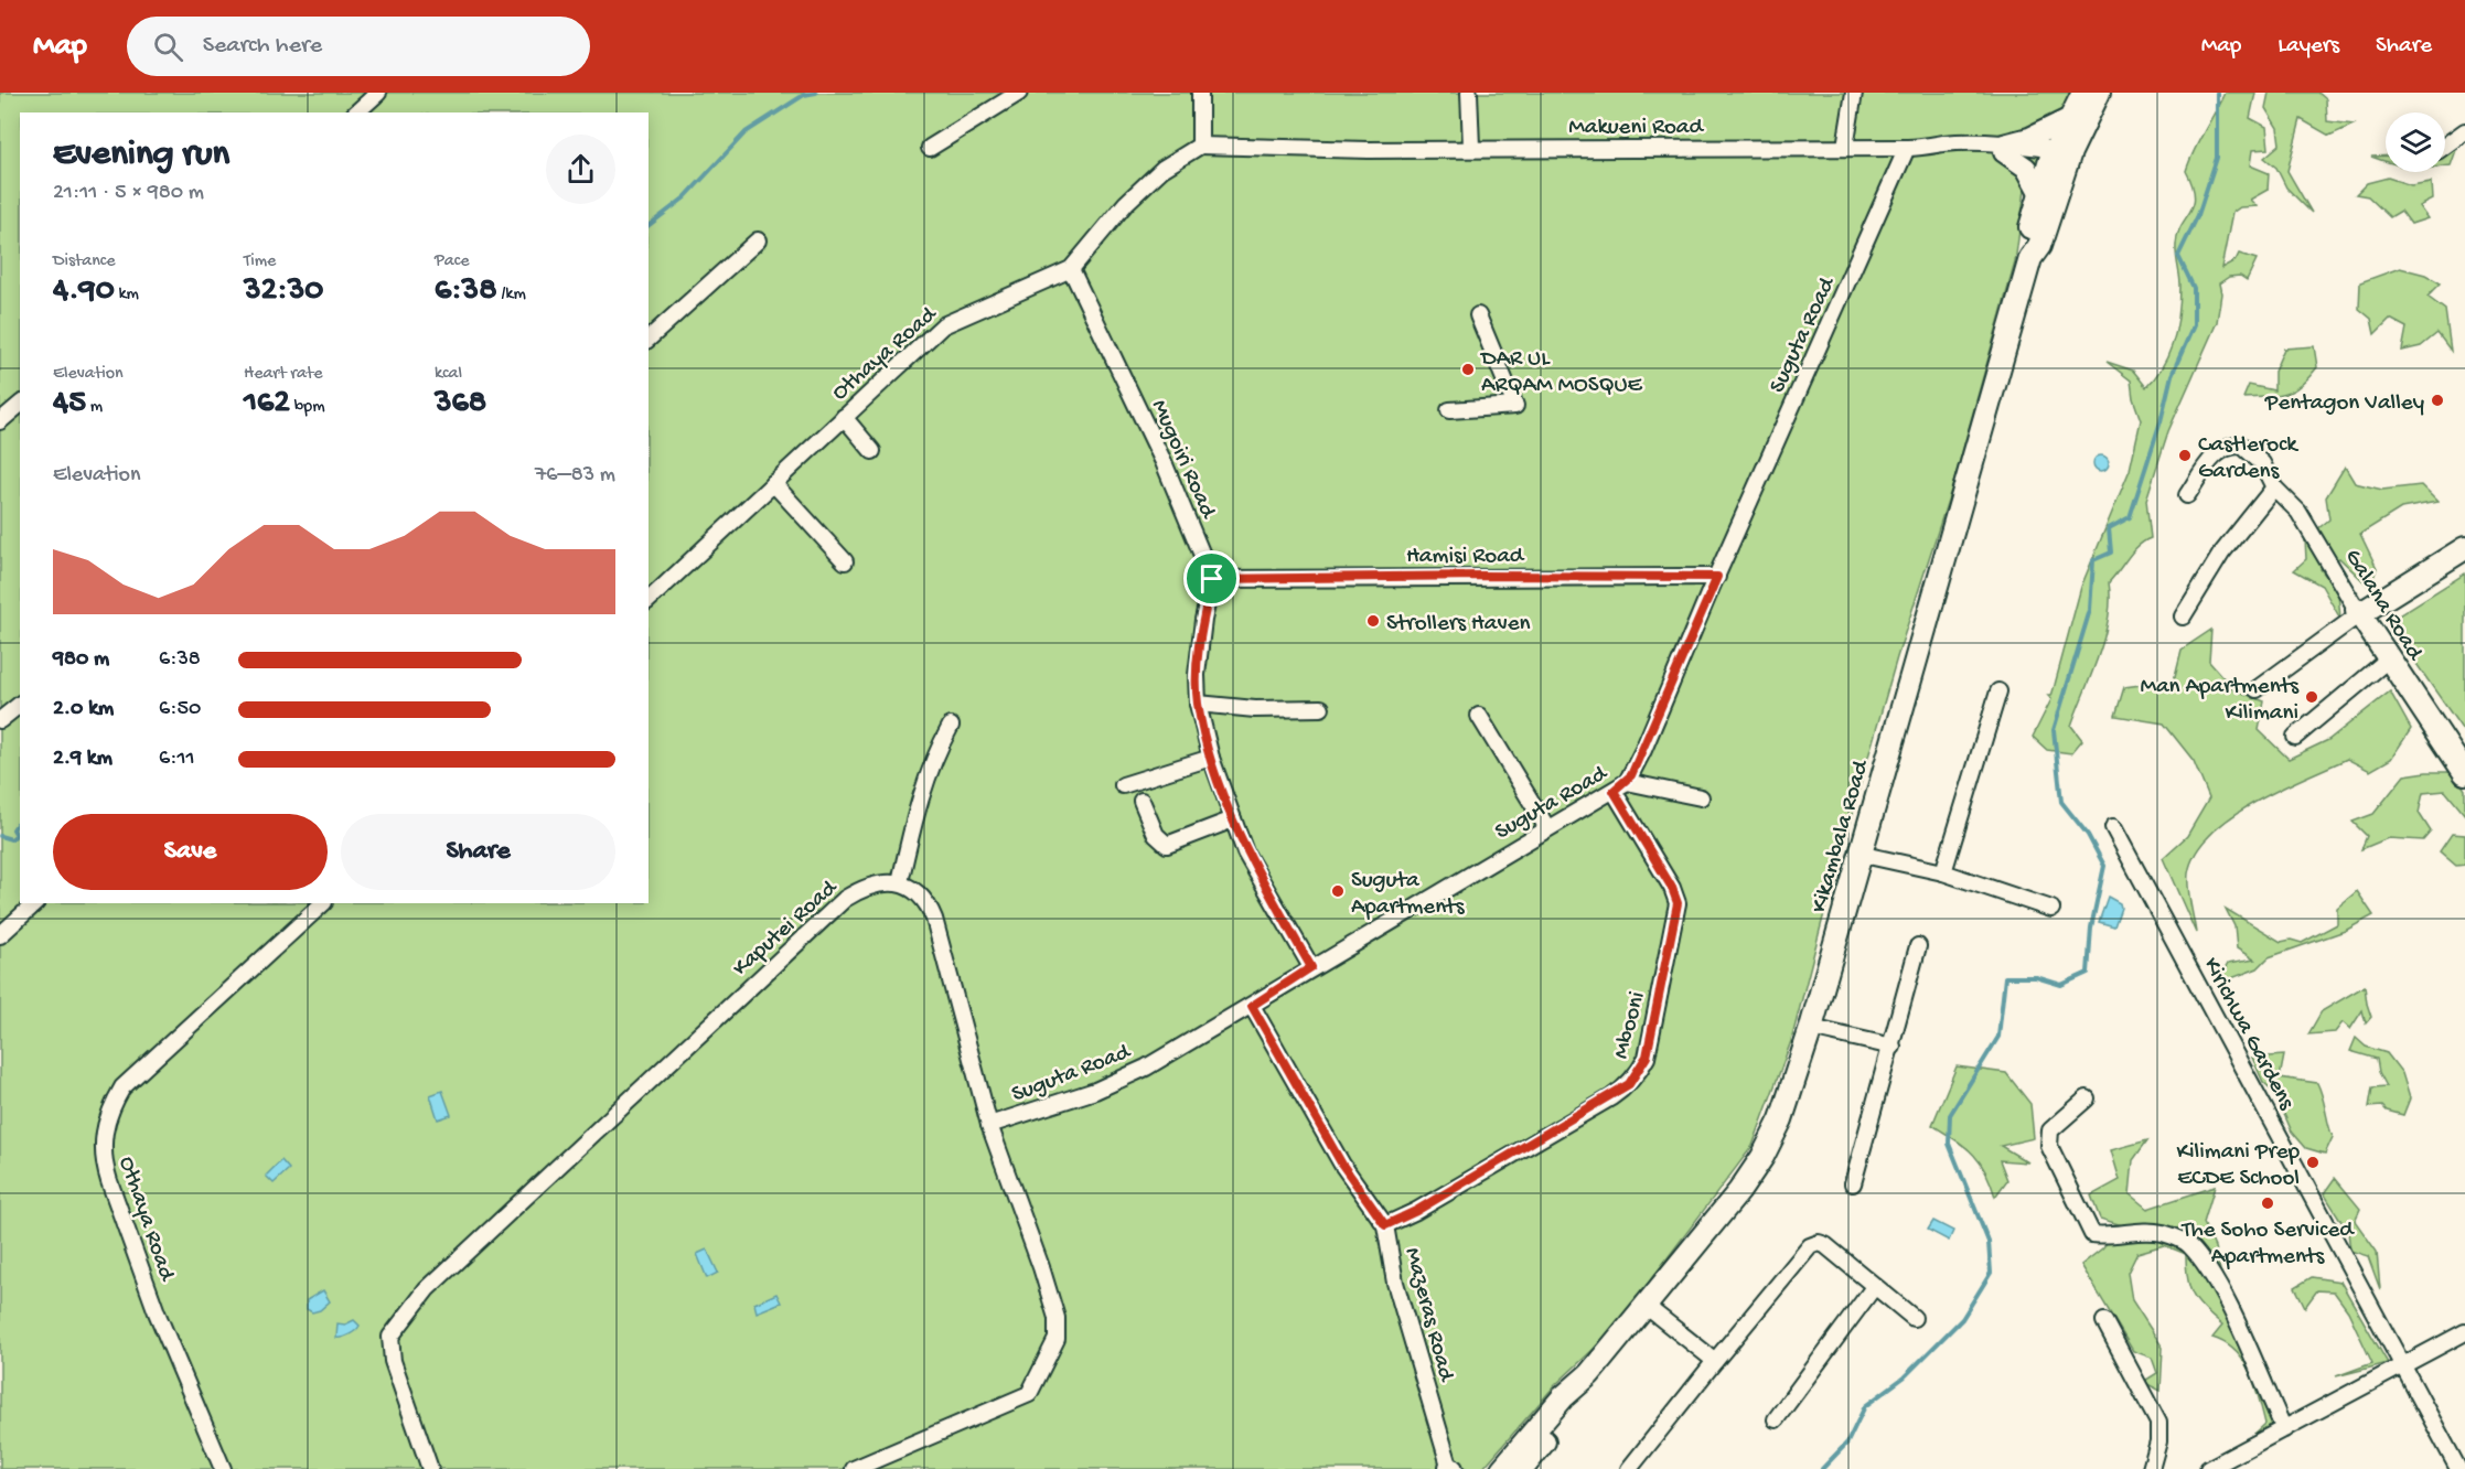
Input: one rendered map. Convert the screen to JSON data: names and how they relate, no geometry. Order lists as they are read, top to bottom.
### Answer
{
  "streets": {
    "main road": ["Galana Road", "Kikambala Road"],
    "street": [
      "Makueni Road",
      "Suguta Road",
      "Othaya Road",
      "Mugoiri Road",
      "Hamisi Road",
      "Kaputei Road",
      "Mbooni",
      "Kirichwa Gardens",
      "Mazeras Road"
    ]
  },
  "crossings": [
    ["Makueni Road", "Suguta Road"],
    ["Makueni Road", "Othaya Road"],
    ["Suguta Road", "Hamisi Road"],
    ["Suguta Road", "Mbooni"],
    ["Suguta Road", "Mazeras Road"],
    ["Othaya Road", "Mugoiri Road"],
    ["Mugoiri Road", "Hamisi Road"],
    ["Mbooni", "Mazeras Road"]
  ],
  "places": [
    "DAR UL ARQAM MOSQUE",
    "Pentagon Valley",
    "Castlerock Gardens",
    "Strollers Haven",
    "Man Apartments Kilimani",
    "Suguta Apartments",
    "Kilimani Prep ECDE School",
    "The Soho Serviced Apartments"
  ],
  "page": {
    "header": "Map",
    "search": "Search here",
    "nav": ["Map", "Layers", "Share"],
    "heading": ["Evening run", "21:11 · 5 × 980 m"],
    "stats": [
      ["Distance", "4.90 km"],
      ["Time", "32:30"],
      ["Pace", "6:38 /km"],
      ["Elevation", "45 m"],
      ["Heart rate", "162 bpm"],
      ["kcal", "368"]
    ],
    "chart": ["Elevation", "76–83 m"],
    "list": [
      {
        "name": "980 m",
        "note": "6:38"
      },
      {
        "name": "2.0 km",
        "note": "6:50"
      },
      {
        "name": "2.9 km",
        "note": "6:11"
      }
    ],
    "buttons": ["Save", "Share"]
  }
}
